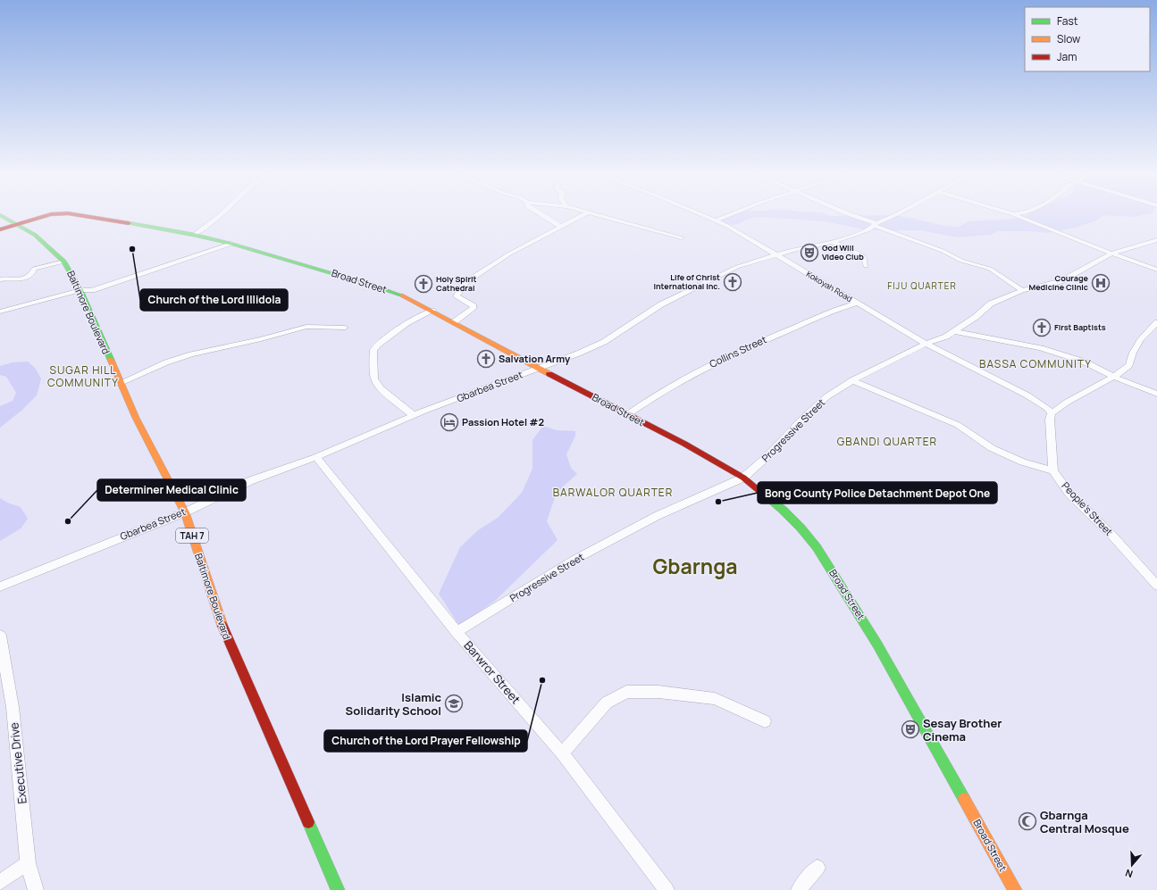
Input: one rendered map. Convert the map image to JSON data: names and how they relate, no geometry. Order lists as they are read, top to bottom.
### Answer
{
  "streets": {
    "main road": ["Broad Street", "Baltimore Boulevard", "TAH 7"],
    "street": [
      "Kokoyah Road",
      "Collins Street",
      "Gbarbea Street",
      "Progressive Street",
      "People's Street",
      "Barwror Street",
      "Executive Drive"
    ]
  },
  "crossings": [
    ["Broad Street", "Baltimore Boulevard"],
    ["Broad Street", "Collins Street"],
    ["Broad Street", "Gbarbea Street"],
    ["Broad Street", "Progressive Street"],
    ["Kokoyah Road", "Collins Street"],
    ["Kokoyah Road", "Gbarbea Street"],
    ["Kokoyah Road", "Progressive Street"],
    ["Baltimore Boulevard", "Gbarbea Street"],
    ["Gbarbea Street", "Barwror Street"],
    ["Progressive Street", "Barwror Street"]
  ],
  "districts": [
    "FIJU QUARTER",
    "BASSA COMMUNITY",
    "SUGAR HILL COMMUNITY",
    "GBANDI QUARTER",
    "BARWALOR QUARTER",
    "Gbarnga"
  ],
  "places": {
    "other": [
      "Church of the Lord Illidola",
      "Bong County Police Detachment Depot One",
      "Determiner Medical Clinic",
      "Church of the Lord Prayer Fellowship"
    ],
    "theatre": ["God Will Video Club", "Sesay Brother Cinema"],
    "church": [
      "Life of Christ International Inc.",
      "Holy Spirit Cathedral",
      "First Baptists",
      "Salvation Army"
    ],
    "hospital": ["Courage Medicine Clinic"],
    "hotel": ["Passion Hotel #2"],
    "school or university": ["Islamic Solidarity School"],
    "mosque": ["Gbarnga Central Mosque"]
  },
  "legend": ["Fast", "Slow", "Jam"],
  "north": "bottom"
}
